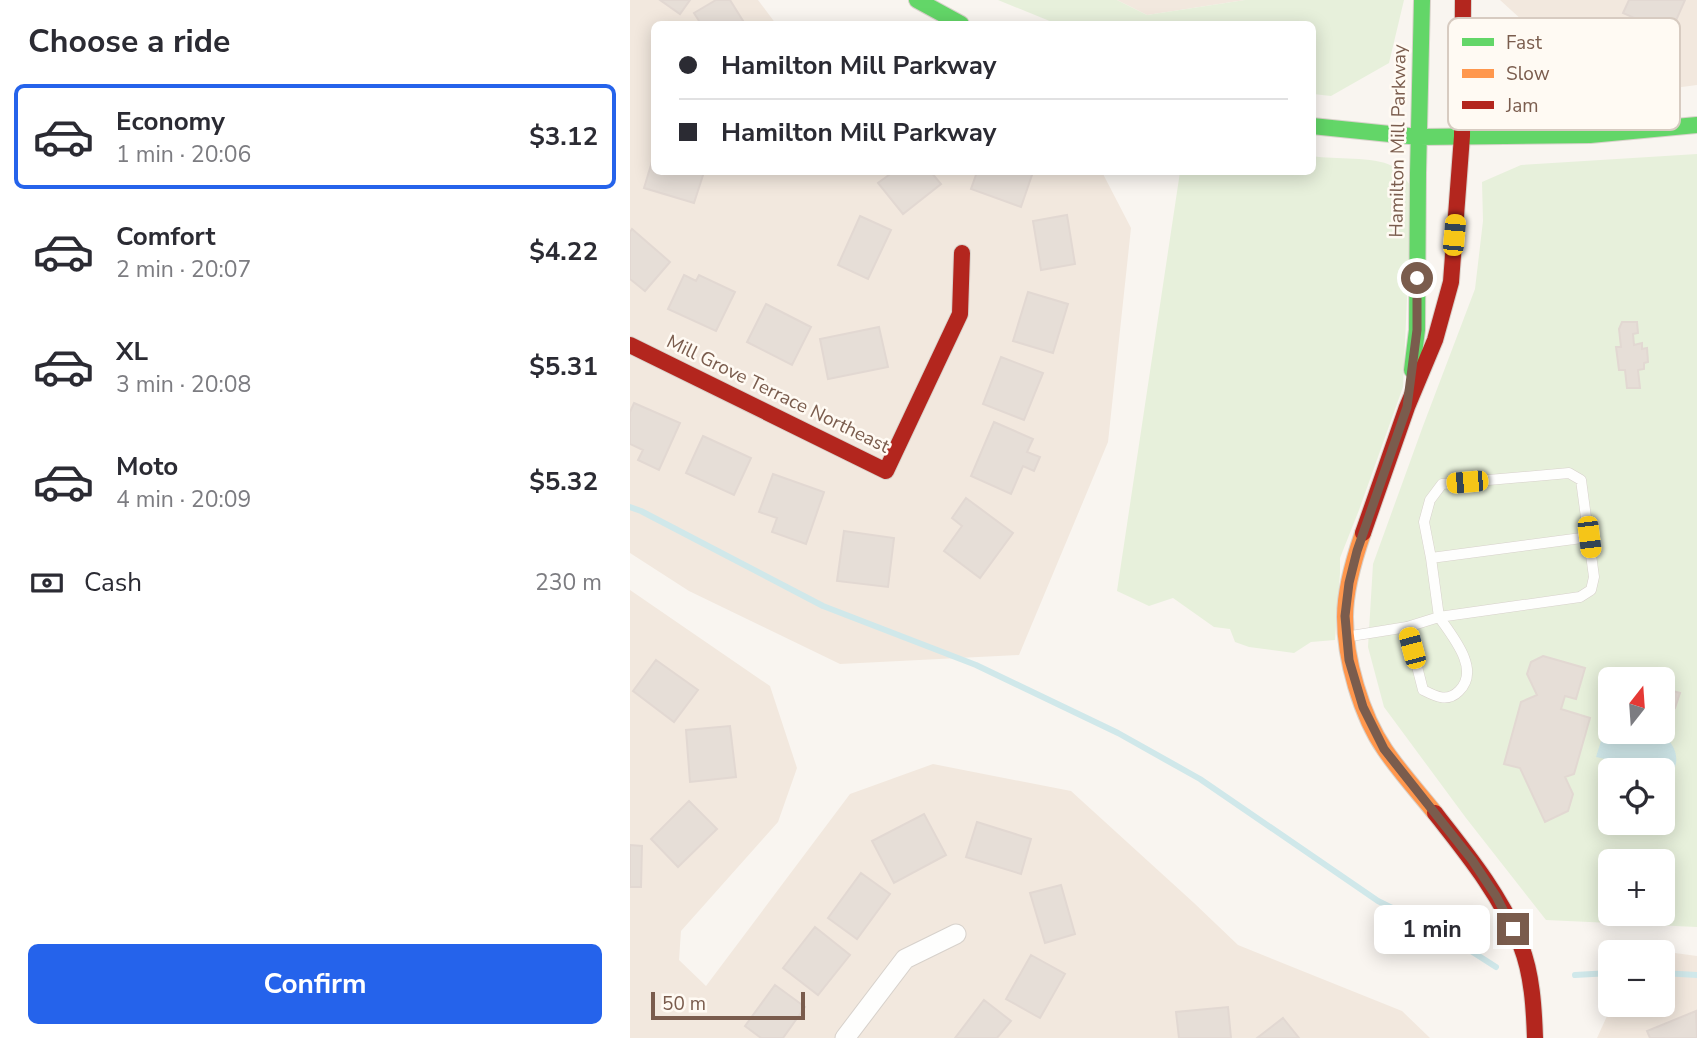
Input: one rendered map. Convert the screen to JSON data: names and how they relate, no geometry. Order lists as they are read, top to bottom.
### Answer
{
  "streets": {
    "street": ["Hamilton Mill Parkway", "Mill Grove Terrace Northeast"]
  },
  "legend": ["Fast", "Slow", "Jam"],
  "scale_bar": "50 m",
  "north": "top",
  "page": {
    "heading": "Choose a ride",
    "banner": ["Hamilton Mill Parkway", "Hamilton Mill Parkway"],
    "list": [
      {
        "name": "Economy",
        "note": "1 min · 20:06",
        "value": "$3.12"
      },
      {
        "name": "Comfort",
        "note": "2 min · 20:07",
        "value": "$4.22"
      },
      {
        "name": "XL",
        "note": "3 min · 20:08",
        "value": "$5.31"
      },
      {
        "name": "Moto",
        "note": "4 min · 20:09",
        "value": "$5.32"
      }
    ],
    "pay": ["Cash", "230 m"],
    "map_buttons": ["+", "−"],
    "bubble": "1 min",
    "buttons": "Confirm",
    "scale": "50 m"
  }
}
